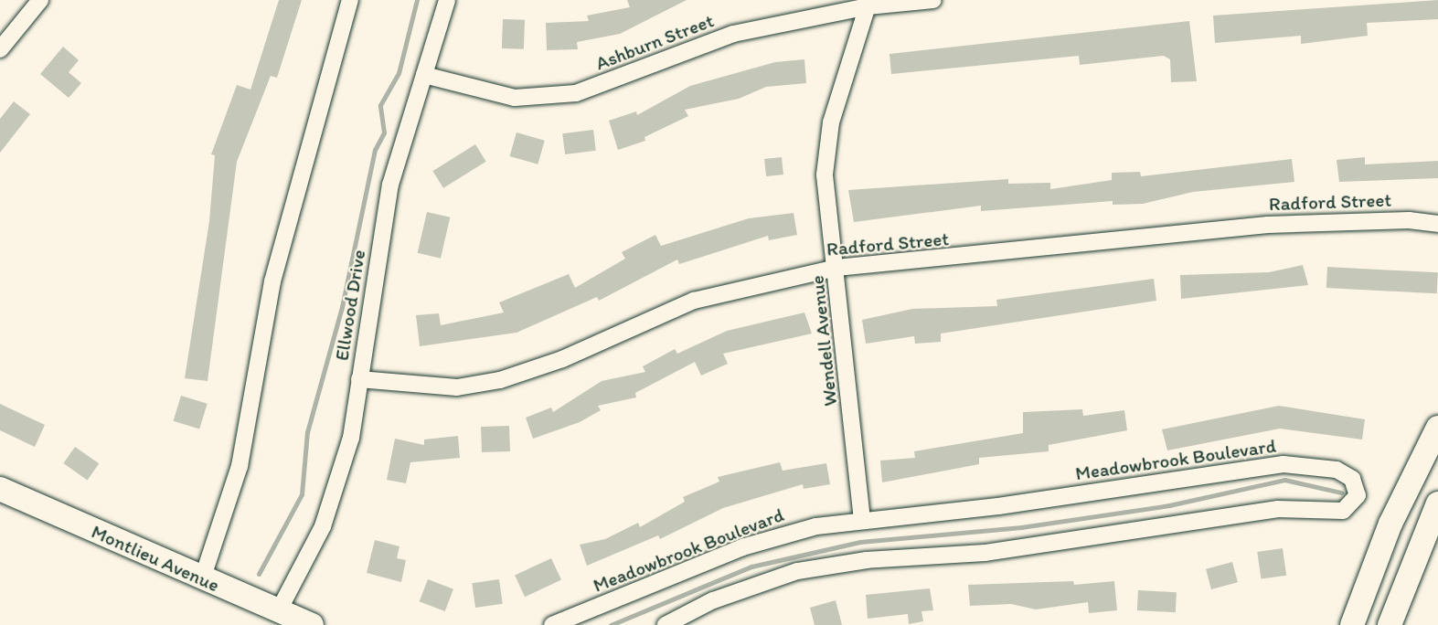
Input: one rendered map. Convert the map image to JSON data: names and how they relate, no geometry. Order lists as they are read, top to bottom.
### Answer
{
  "streets": {
    "main road": ["Montlieu Avenue"],
    "street": [
      "Ashburn Street",
      "Radford Street",
      "Ellwood Drive",
      "Wendell Avenue",
      "Meadowbrook Boulevard"
    ]
  },
  "crossings": [
    ["Ashburn Street", "Ellwood Drive"],
    ["Ashburn Street", "Wendell Avenue"],
    ["Radford Street", "Ellwood Drive"],
    ["Radford Street", "Wendell Avenue"],
    ["Ellwood Drive", "Montlieu Avenue"],
    ["Wendell Avenue", "Meadowbrook Boulevard"]
  ]
}
